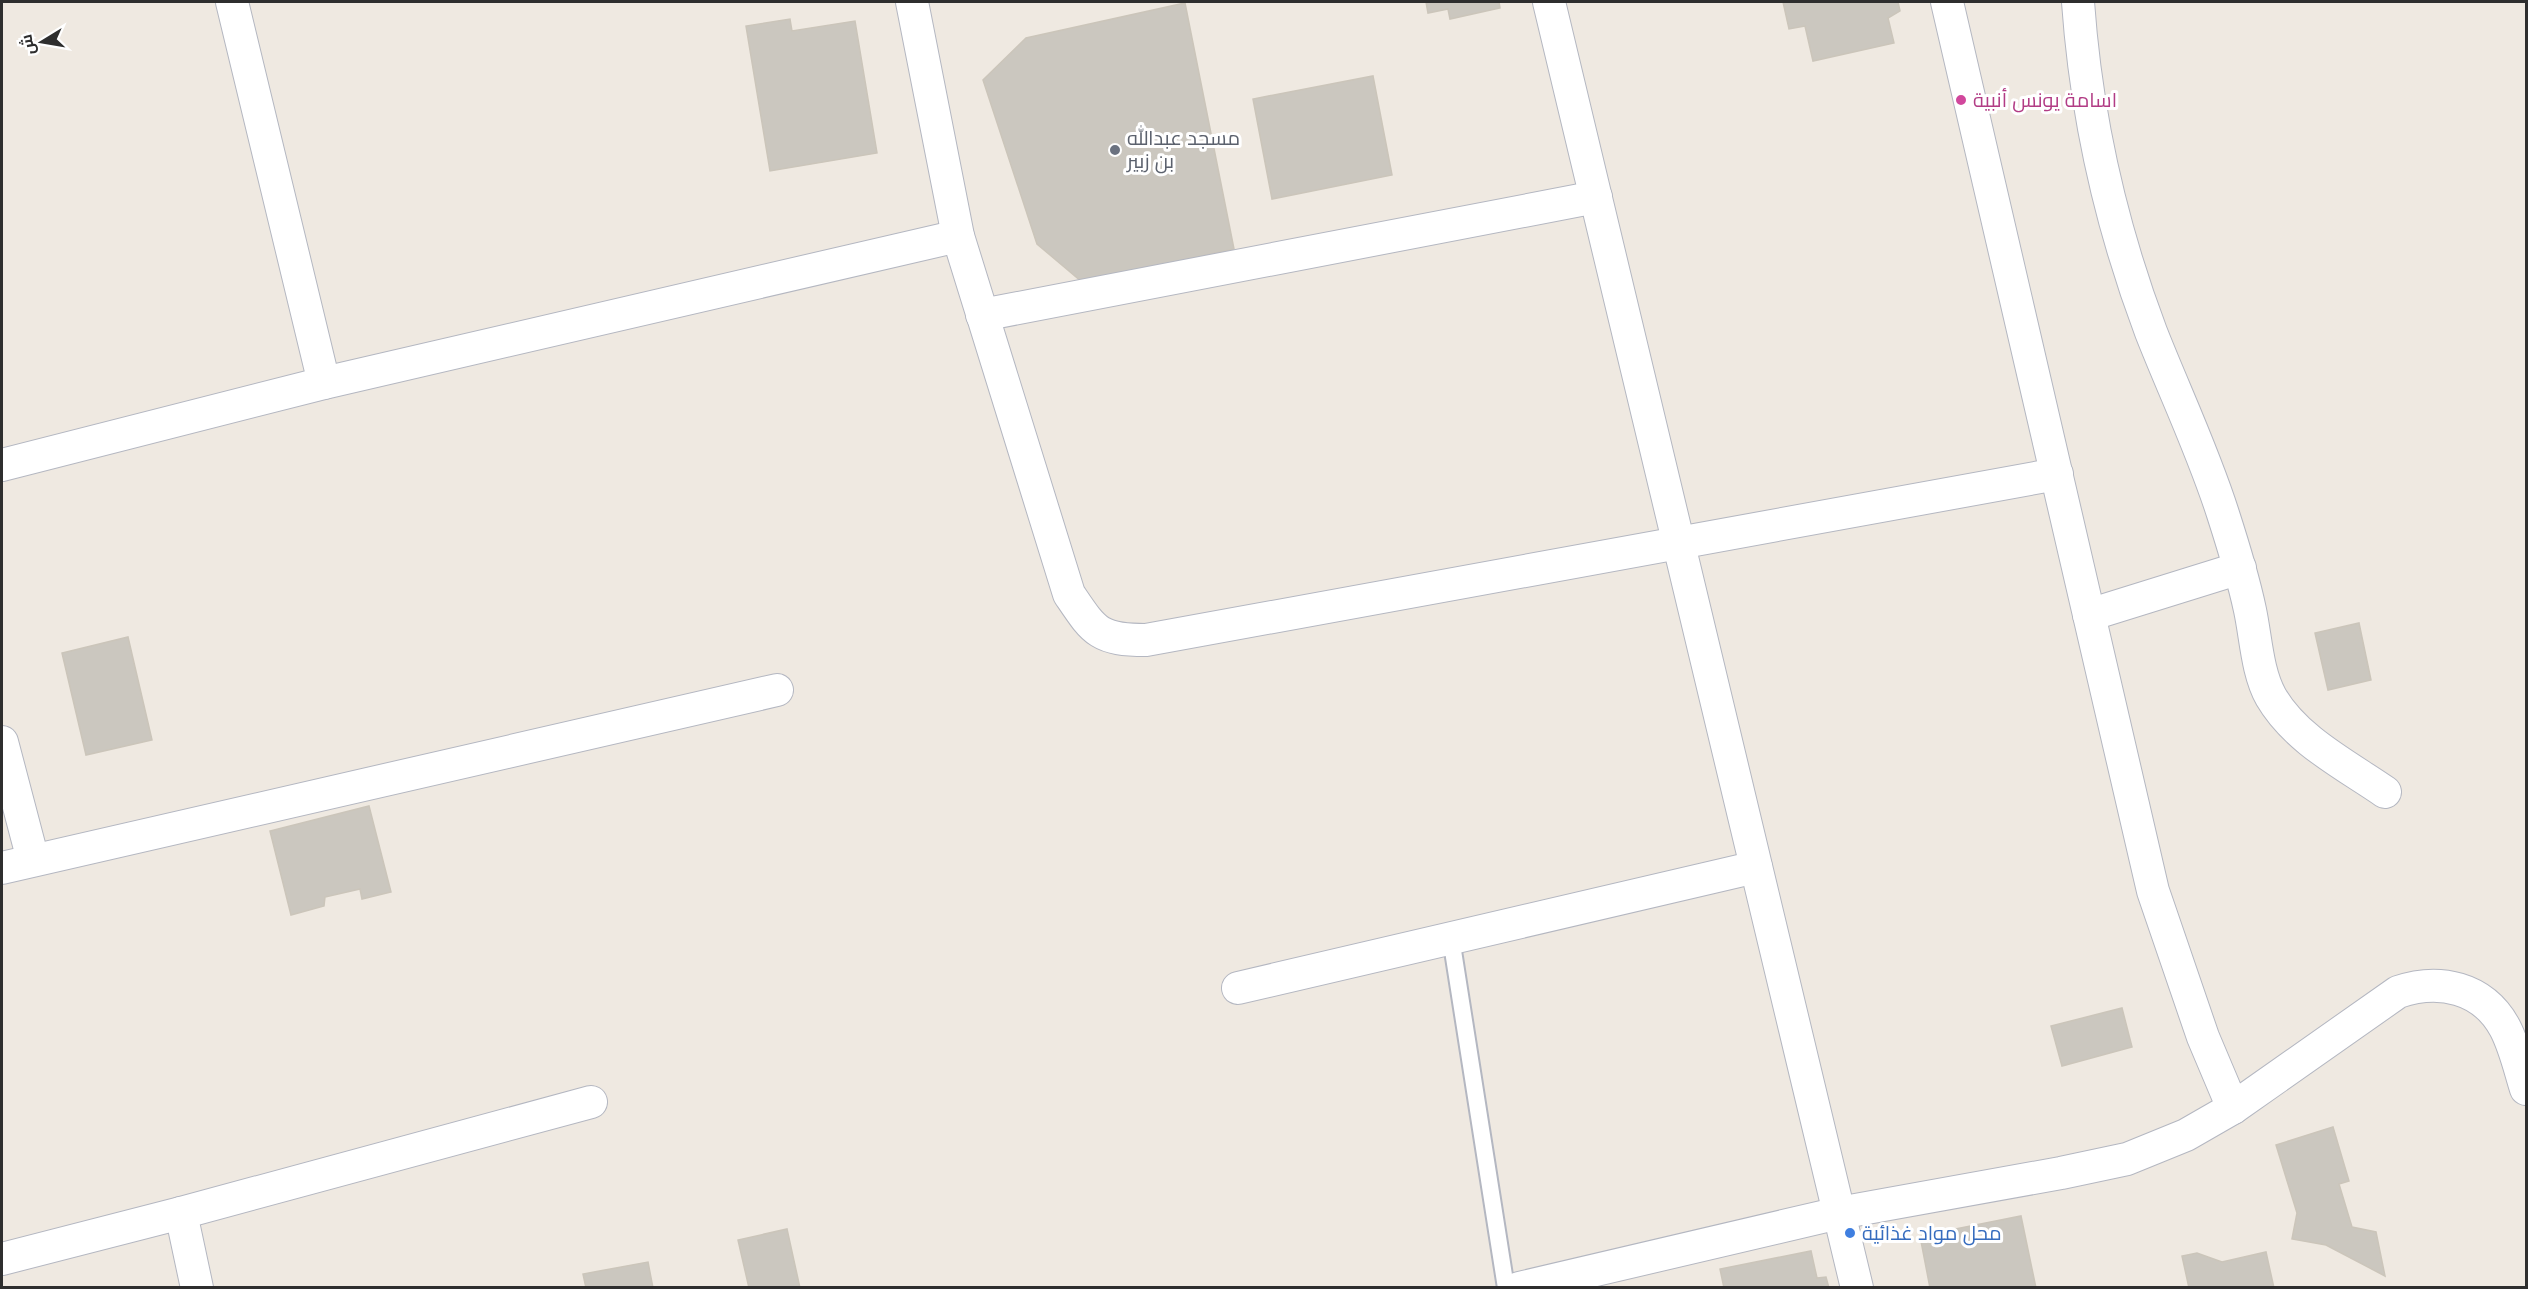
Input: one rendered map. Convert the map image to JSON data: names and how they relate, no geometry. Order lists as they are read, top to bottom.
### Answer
{
  "places": ["اسامة يونس أنبية", "مسجد عبدالله بن زبير", "محل مواد غذائية"],
  "north": "left"
}
